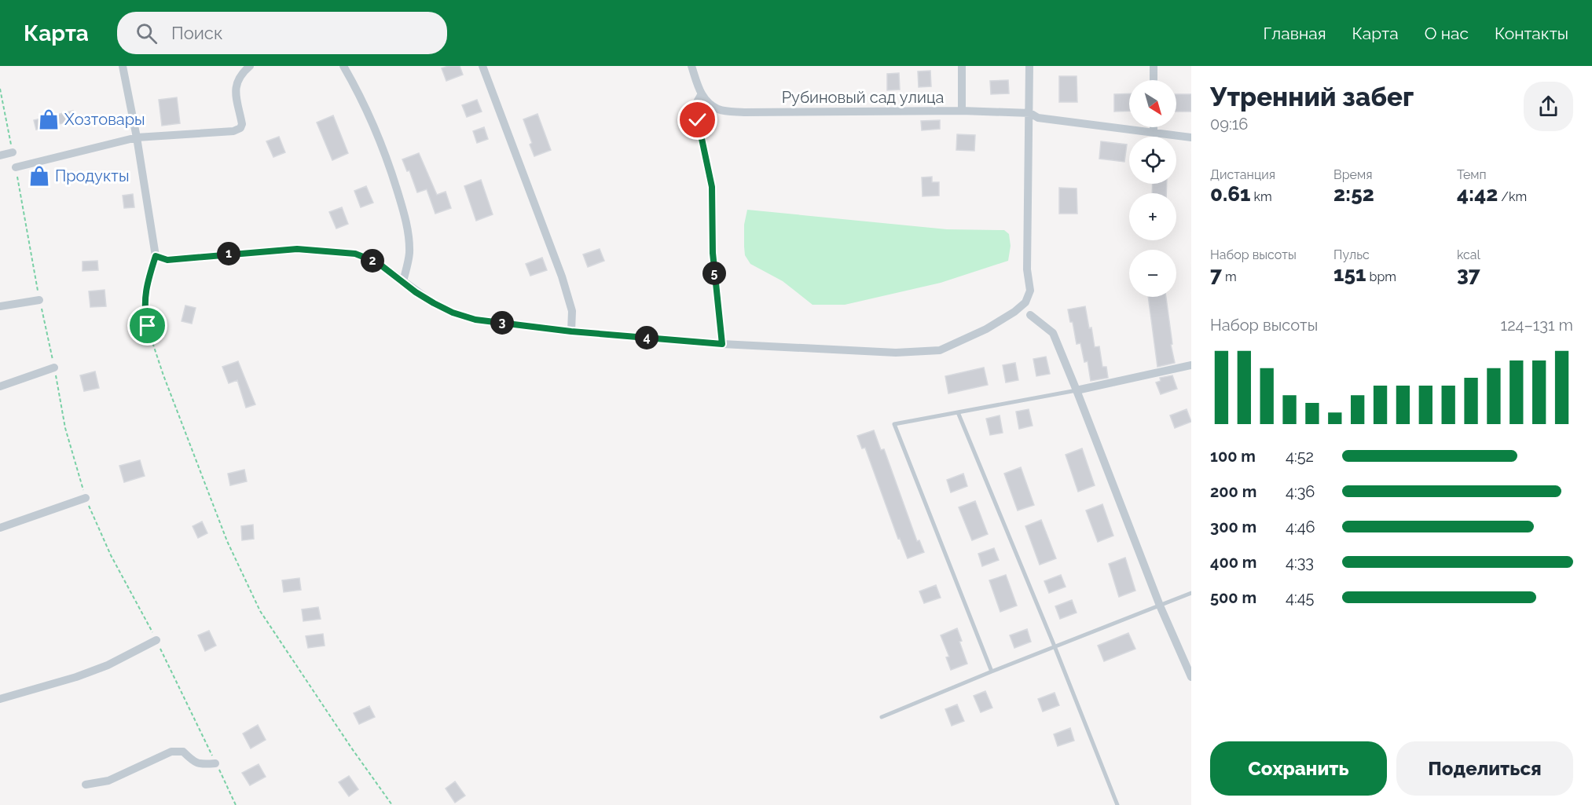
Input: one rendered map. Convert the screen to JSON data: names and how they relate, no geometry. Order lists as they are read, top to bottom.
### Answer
{
  "streets": {
    "street": ["Рубиновый сад улица"]
  },
  "places": {
    "shop": ["Хозтовары", "Продукты"]
  },
  "north": "bottom right",
  "page": {
    "header": "Карта",
    "search": "Поиск",
    "nav": [
      "Главная",
      "Карта",
      "О нас",
      "Контакты"
    ],
    "heading": ["Утренний забег", "09:16"],
    "map_buttons": ["+", "−"],
    "stats": [
      ["Дистанция", "0.61 km"],
      ["Время", "2:52"],
      ["Темп", "4:42 /km"],
      ["Набор высоты", "7 m"],
      ["Пульс", "151 bpm"],
      ["kcal", "37"]
    ],
    "pins": [
      "1",
      "2",
      "5",
      "3",
      "4"
    ],
    "chart": ["Набор высоты", "124–131 m"],
    "list": [
      {
        "name": "100 m",
        "note": "4:52"
      },
      {
        "name": "200 m",
        "note": "4:36"
      },
      {
        "name": "300 m",
        "note": "4:46"
      },
      {
        "name": "400 m",
        "note": "4:33"
      },
      {
        "name": "500 m",
        "note": "4:45"
      }
    ],
    "buttons": ["Сохранить", "Поделиться"]
  }
}
